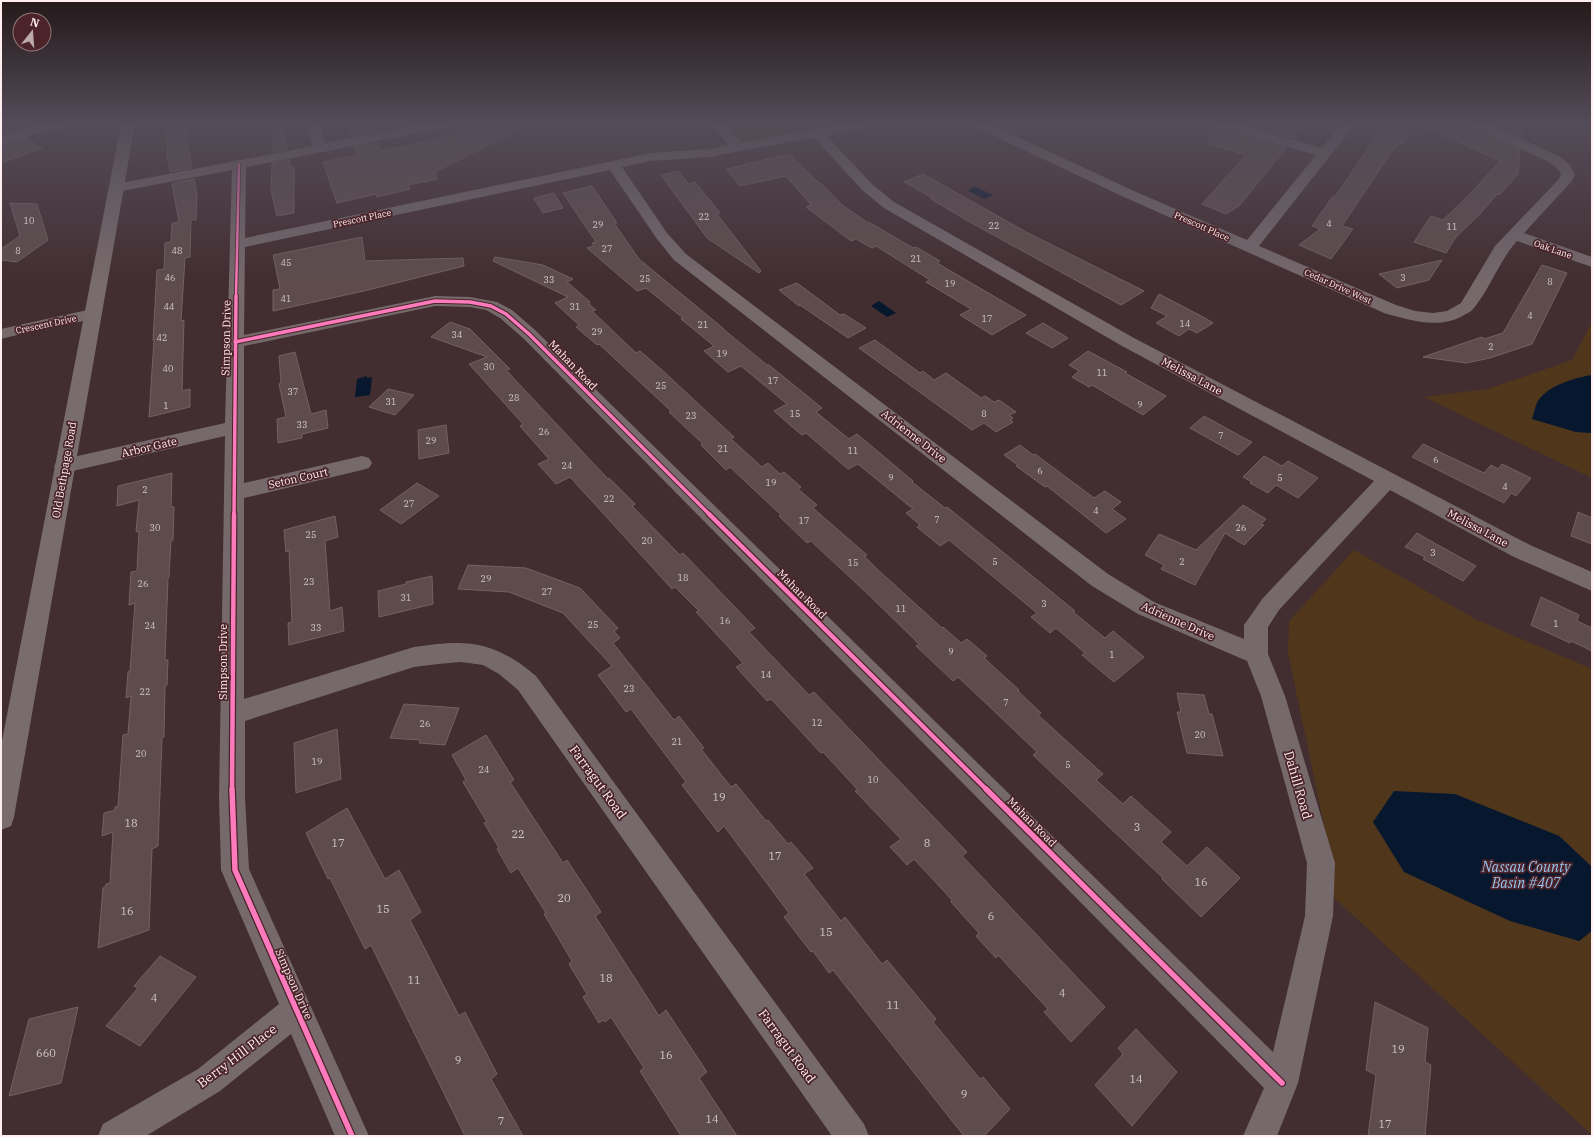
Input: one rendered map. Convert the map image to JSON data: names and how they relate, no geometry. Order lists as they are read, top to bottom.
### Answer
{
  "streets": {
    "main road": ["Old Bethpage Road"],
    "street": [
      "Prescott Place",
      "Oak Lane",
      "Cedar Drive West",
      "Crescent Drive",
      "Simpson Drive",
      "Mahan Road",
      "Melissa Lane",
      "Adrienne Drive",
      "Arbor Gate",
      "Seton Court",
      "Farragut Road",
      "Dahill Road",
      "Berry Hill Place"
    ]
  },
  "crossings": [
    ["Prescott Place", "Cedar Drive West"],
    ["Prescott Place", "Simpson Drive"],
    ["Oak Lane", "Cedar Drive West"],
    ["Crescent Drive", "Old Bethpage Road"],
    ["Simpson Drive", "Mahan Road"],
    ["Simpson Drive", "Arbor Gate"],
    ["Simpson Drive", "Seton Court"],
    ["Simpson Drive", "Farragut Road"],
    ["Simpson Drive", "Berry Hill Place"],
    ["Mahan Road", "Dahill Road"],
    ["Melissa Lane", "Dahill Road"],
    ["Adrienne Drive", "Dahill Road"],
    ["Arbor Gate", "Old Bethpage Road"]
  ],
  "water": ["Nassau County Basin #407"],
  "house_numbers": [
    "22",
    "10",
    "4",
    "29",
    "22",
    "11",
    "27",
    "8",
    "48",
    "21",
    "45",
    "46",
    "3",
    "25",
    "33",
    "8",
    "19",
    "41",
    "44",
    "31",
    "4",
    "17",
    "14",
    "21",
    "29",
    "34",
    "42",
    "2",
    "19",
    "30",
    "40",
    "11",
    "17",
    "25",
    "37",
    "28",
    "31",
    "9",
    "1",
    "15",
    "8",
    "23",
    "33",
    "26",
    "7",
    "29",
    "21",
    "11",
    "6",
    "24",
    "6",
    "9",
    "5",
    "19",
    "4",
    "2",
    "22",
    "27",
    "4",
    "7",
    "17",
    "30",
    "26",
    "25",
    "20",
    "3",
    "5",
    "2",
    "15",
    "18",
    "29",
    "23",
    "26",
    "27",
    "31",
    "3",
    "11",
    "16",
    "1",
    "25",
    "24",
    "33",
    "9",
    "1",
    "14",
    "23",
    "22",
    "7",
    "12",
    "26",
    "20",
    "21",
    "20",
    "19",
    "5",
    "24",
    "10",
    "19",
    "18",
    "3",
    "22",
    "17",
    "8",
    "17",
    "16",
    "20",
    "15",
    "16",
    "6",
    "15",
    "18",
    "11",
    "4",
    "4",
    "11",
    "19",
    "660",
    "16",
    "9",
    "14",
    "9",
    "14",
    "7",
    "17"
  ],
  "north": "top"
}
